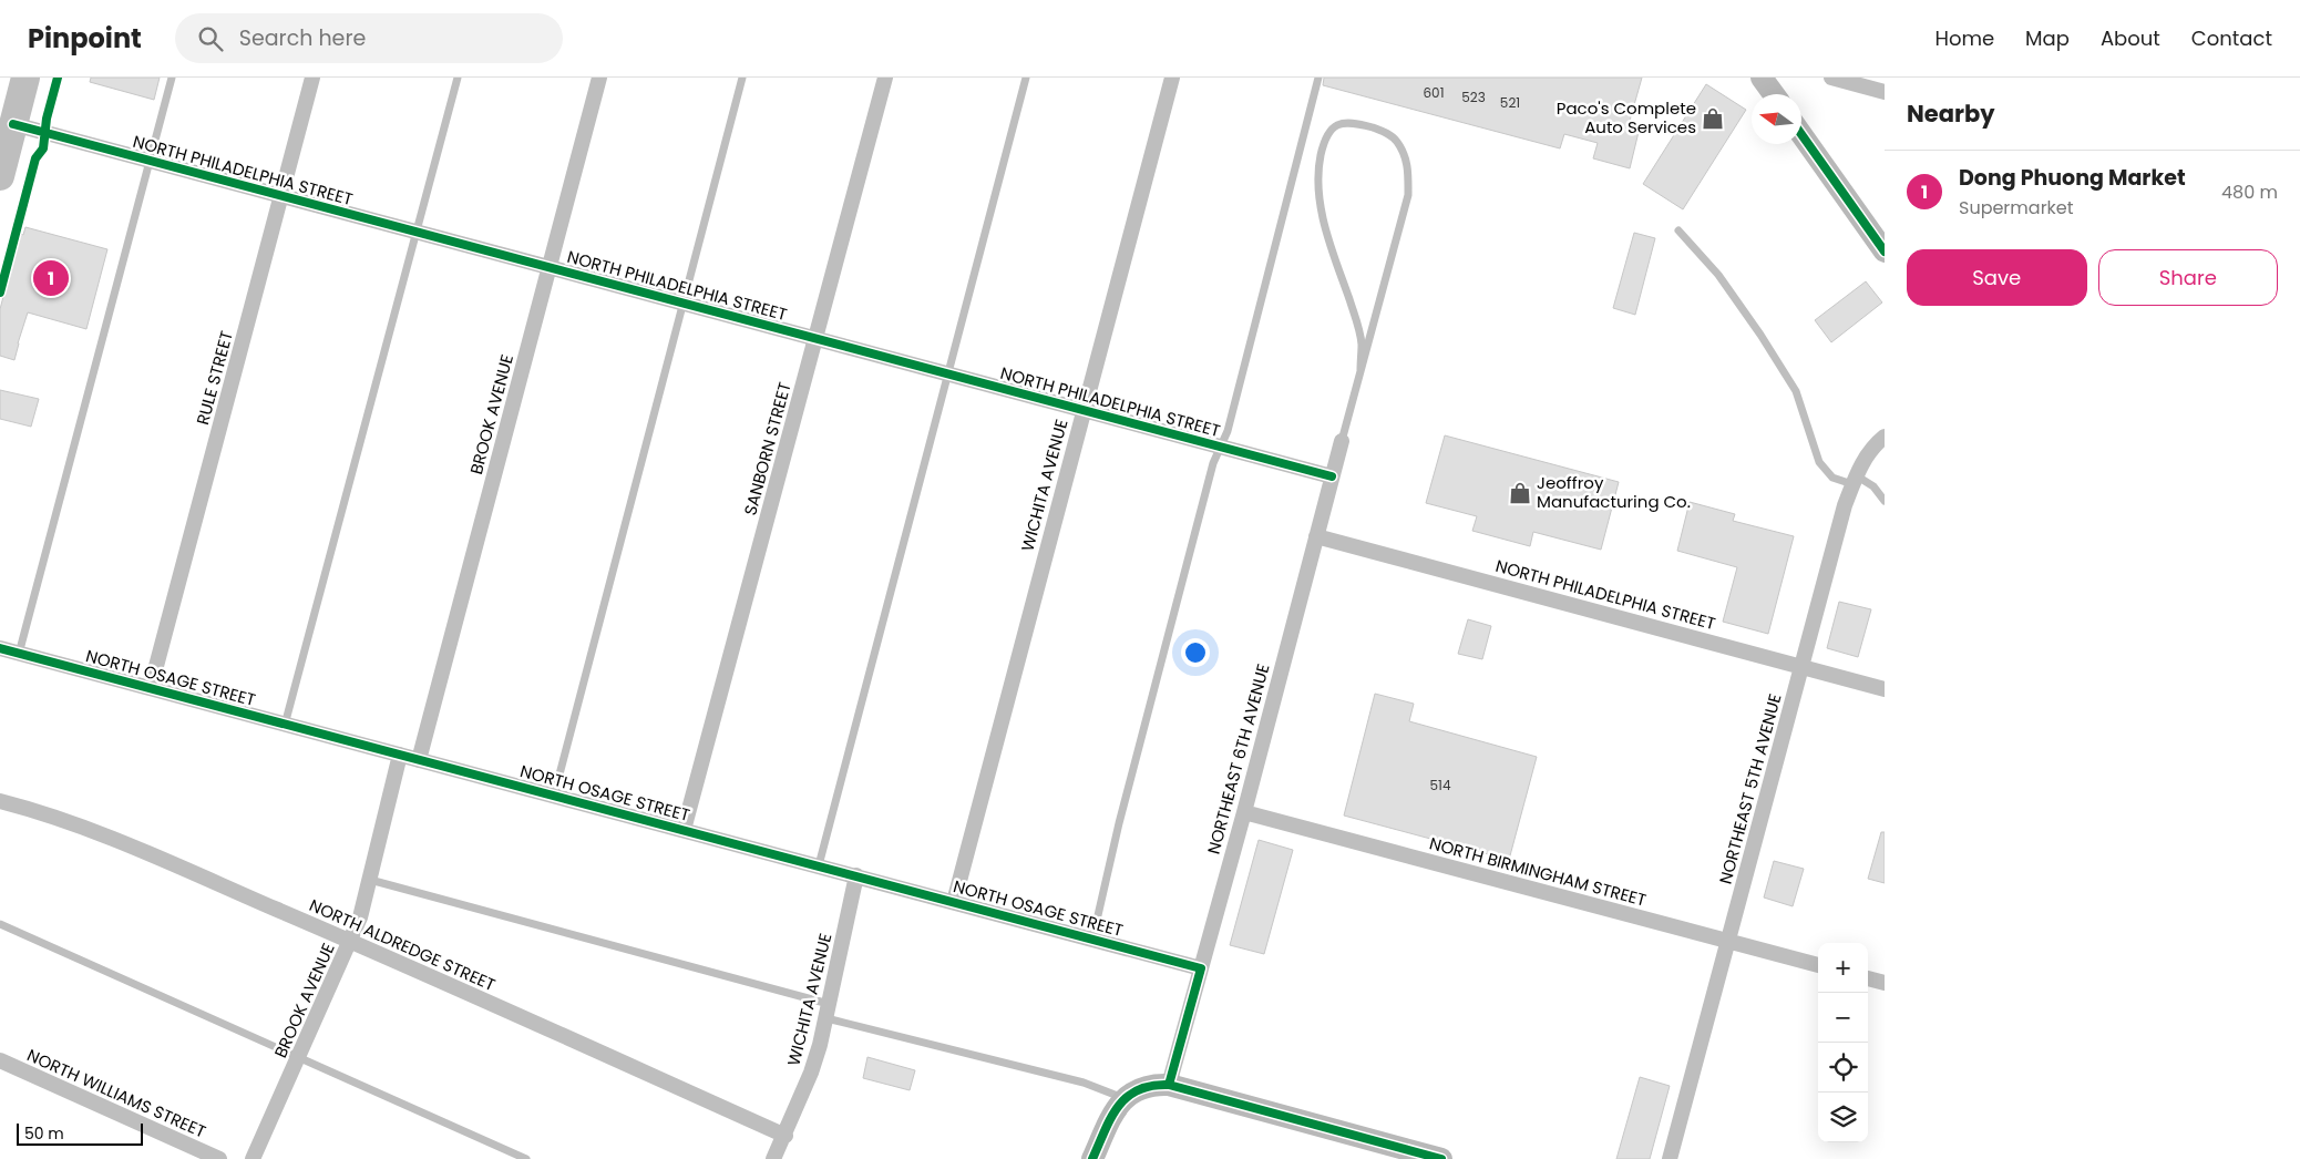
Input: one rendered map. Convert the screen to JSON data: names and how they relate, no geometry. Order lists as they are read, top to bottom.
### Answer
{
  "streets": {
    "street": [
      "NORTH PHILADELPHIA STREET",
      "RULE STREET",
      "BROOK AVENUE",
      "SANBORN STREET",
      "WICHITA AVENUE",
      "NORTH OSAGE STREET",
      "NORTHEAST 6TH AVENUE",
      "NORTHEAST 5TH AVENUE",
      "NORTH BIRMINGHAM STREET",
      "NORTH ALDREDGE STREET",
      "NORTH WILLIAMS STREET"
    ]
  },
  "crossings": [
    ["NORTH PHILADELPHIA STREET", "RULE STREET"],
    ["NORTH PHILADELPHIA STREET", "BROOK AVENUE"],
    ["NORTH PHILADELPHIA STREET", "SANBORN STREET"],
    ["NORTH PHILADELPHIA STREET", "WICHITA AVENUE"],
    ["NORTH PHILADELPHIA STREET", "NORTHEAST 6TH AVENUE"],
    ["NORTH PHILADELPHIA STREET", "NORTHEAST 5TH AVENUE"],
    ["RULE STREET", "NORTH OSAGE STREET"],
    ["BROOK AVENUE", "NORTH OSAGE STREET"],
    ["BROOK AVENUE", "NORTH ALDREDGE STREET"],
    ["SANBORN STREET", "NORTH OSAGE STREET"],
    ["WICHITA AVENUE", "NORTH OSAGE STREET"],
    ["WICHITA AVENUE", "NORTH ALDREDGE STREET"],
    ["NORTH OSAGE STREET", "NORTHEAST 6TH AVENUE"],
    ["NORTHEAST 6TH AVENUE", "NORTH BIRMINGHAM STREET"],
    ["NORTHEAST 5TH AVENUE", "NORTH BIRMINGHAM STREET"]
  ],
  "places": {
    "shop": ["Paco's Complete Auto Services", "Jeoffroy Manufacturing Co."]
  },
  "house_numbers": [
    "601",
    "523",
    "521",
    "514"
  ],
  "scale_bar": "50 m",
  "north": "left",
  "page": {
    "header": "Pinpoint",
    "search": "Search here",
    "nav": [
      "Home",
      "Map",
      "About",
      "Contact"
    ],
    "heading": "Nearby",
    "list": [
      {
        "mark": "1",
        "name": "Dong Phuong Market",
        "note": "Supermarket",
        "value": "480 m"
      }
    ],
    "buttons": ["Save", "Share"],
    "pins": "1",
    "map_buttons": ["+", "−"],
    "scale": "50 m"
  }
}
